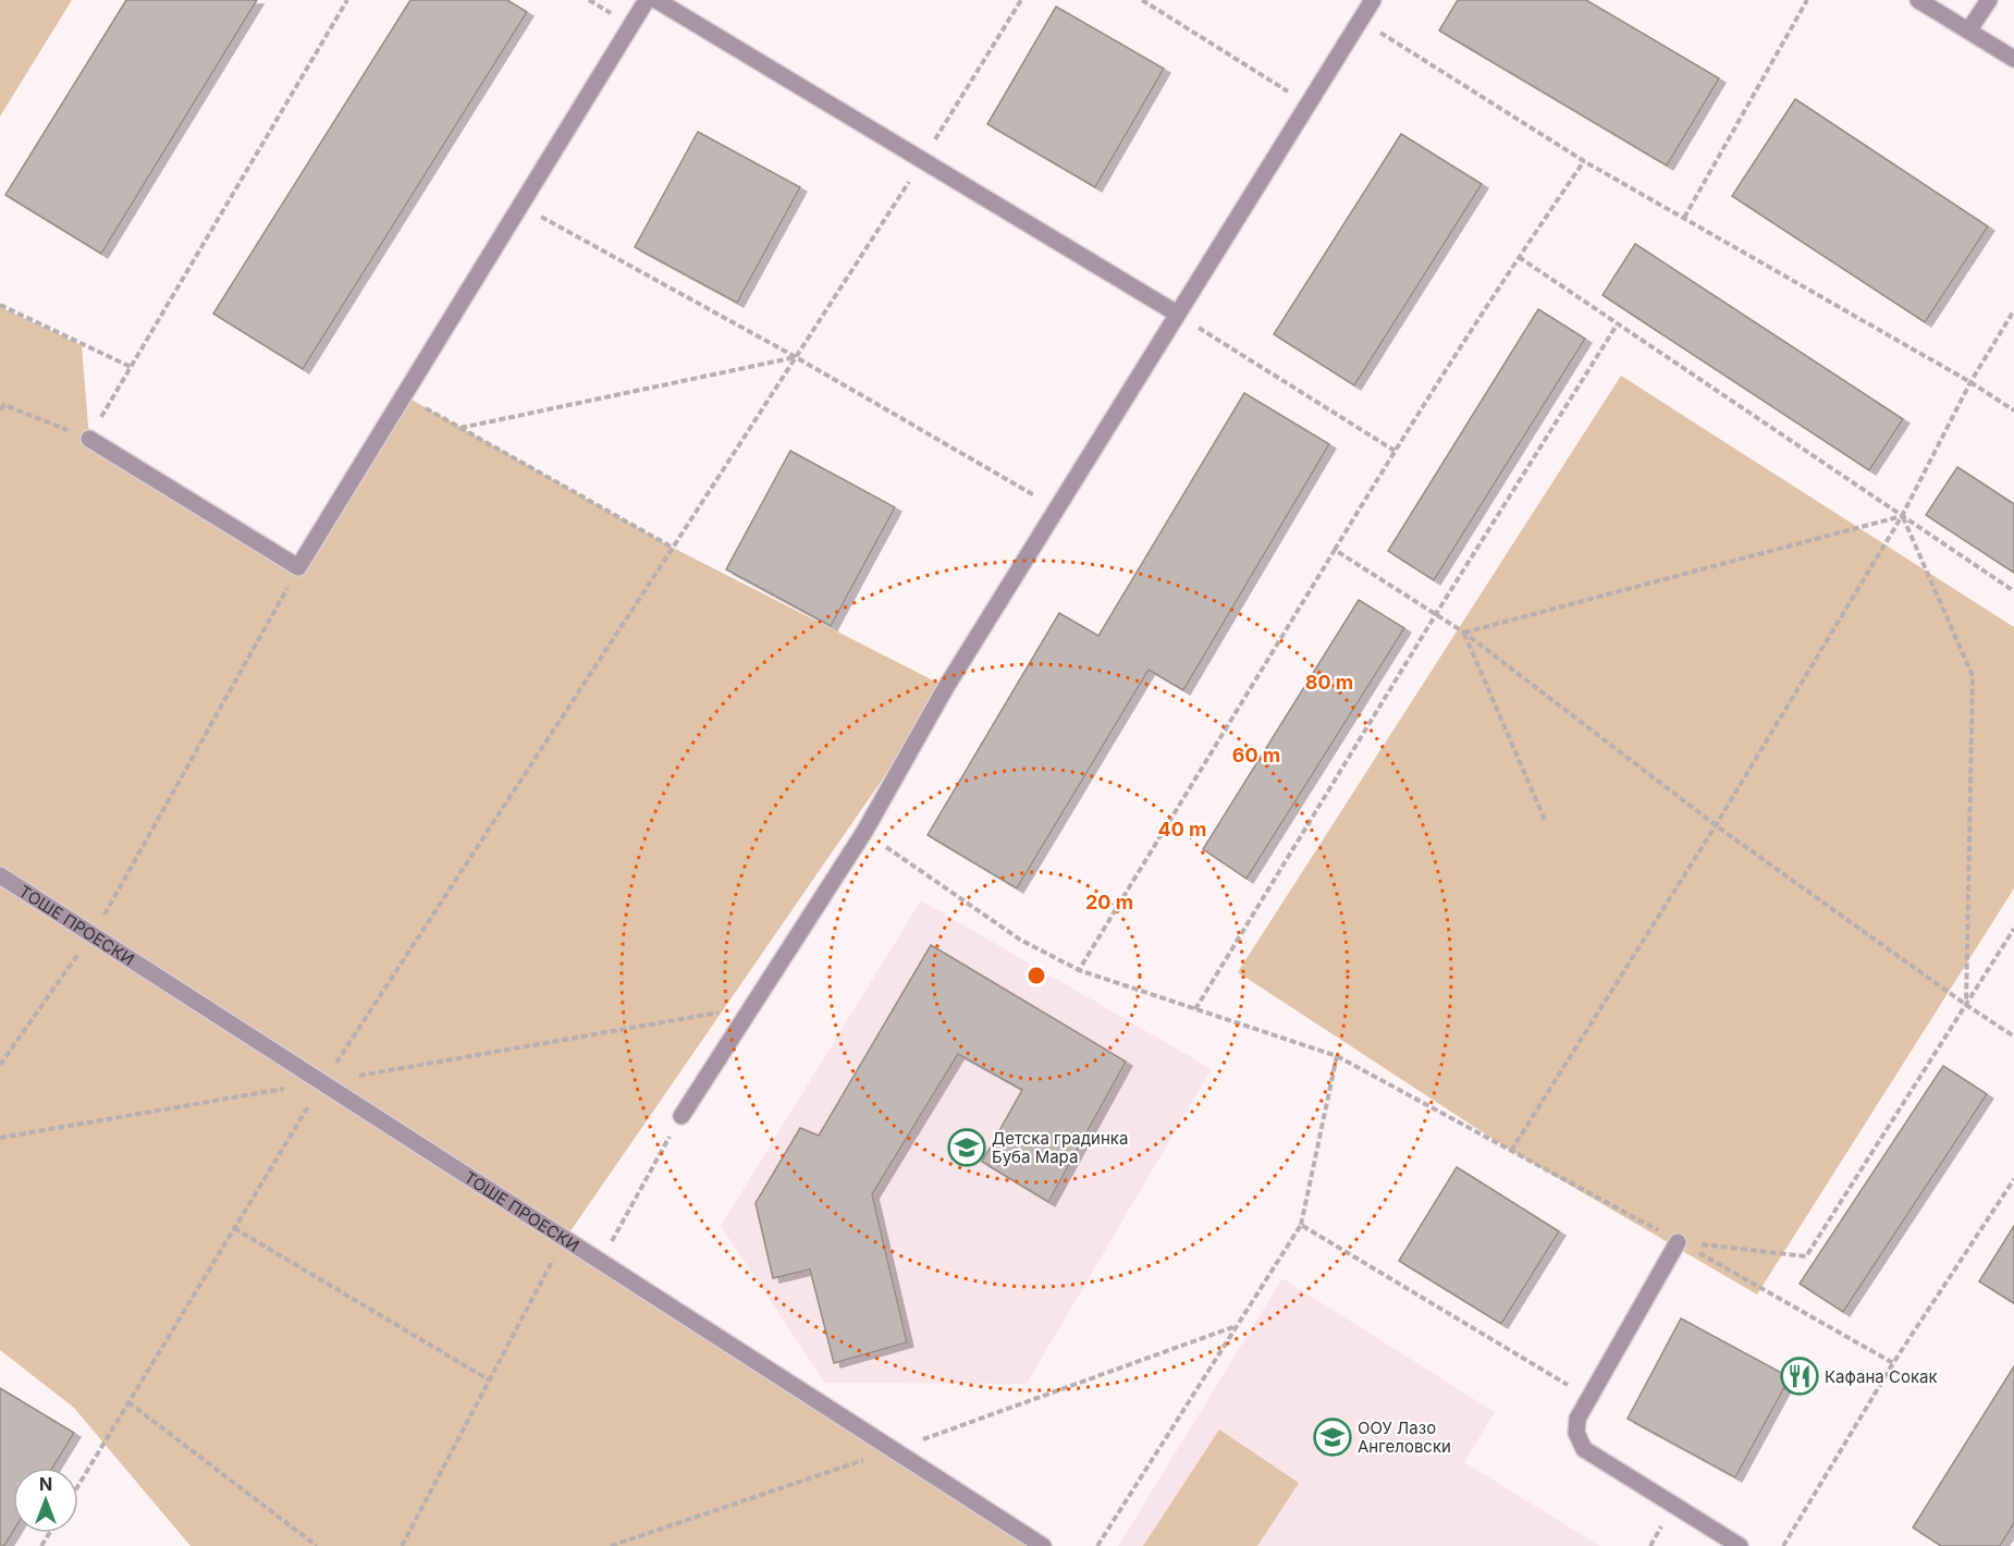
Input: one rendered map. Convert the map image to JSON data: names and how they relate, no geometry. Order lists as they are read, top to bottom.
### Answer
{
  "streets": {
    "street": ["ТОШЕ ПРОЕСКИ"]
  },
  "places": {
    "school or university": ["Детска градинка Буба Мара", "ООУ Лазо Ангеловски"],
    "restaurant": ["Кафана Сокак"]
  },
  "north": "top",
  "rings": [
    "80 m",
    "60 m",
    "40 m",
    "20 m"
  ]
}
